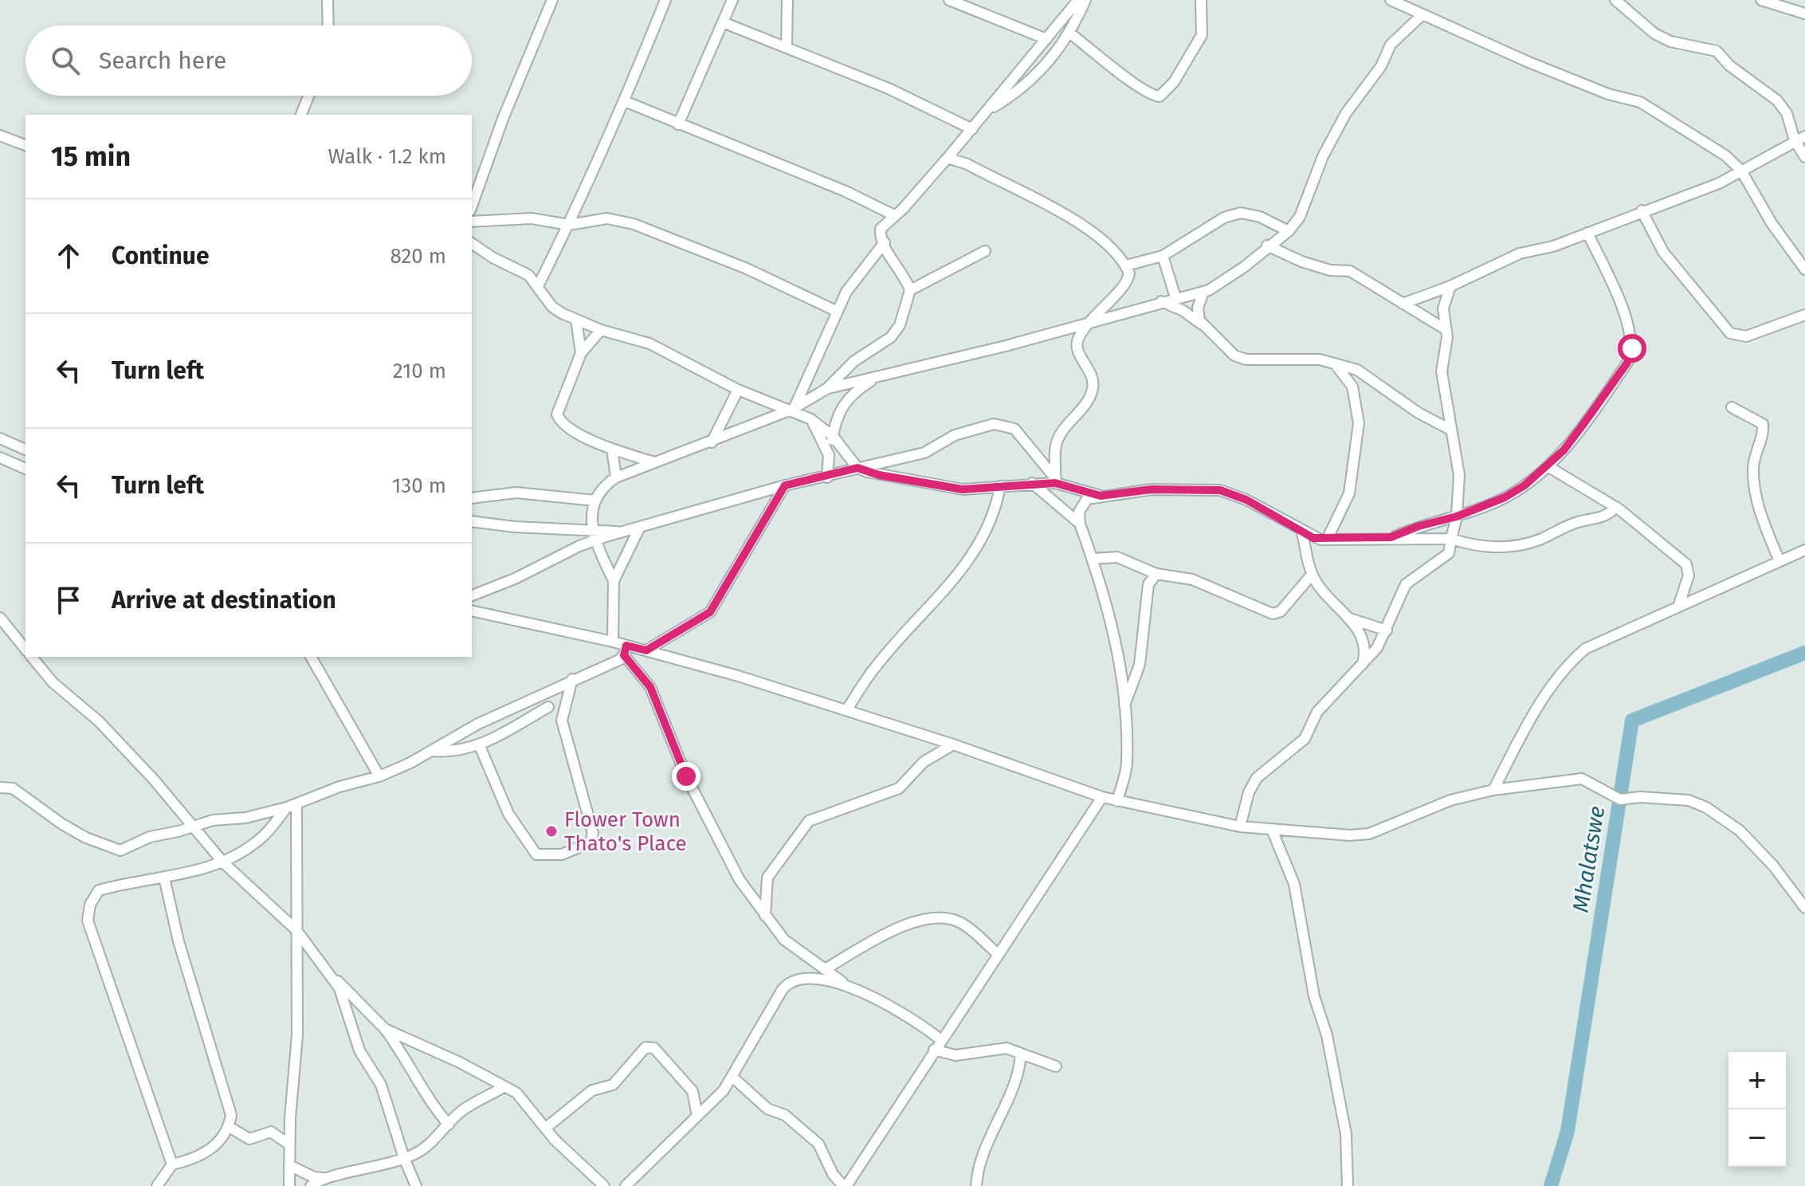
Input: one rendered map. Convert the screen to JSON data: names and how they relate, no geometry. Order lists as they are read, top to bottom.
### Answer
{
  "water": ["Mhalatswe"],
  "places": ["Flower Town Thato's Place"],
  "page": {
    "search": "Search here",
    "heading": ["15 min", "Walk · 1.2 km"],
    "list": [
      ["Continue", "820 m"],
      ["Turn left", "210 m"],
      ["Turn left", "130 m"],
      "Arrive at destination"
    ],
    "map_buttons": ["+", "−"]
  }
}
